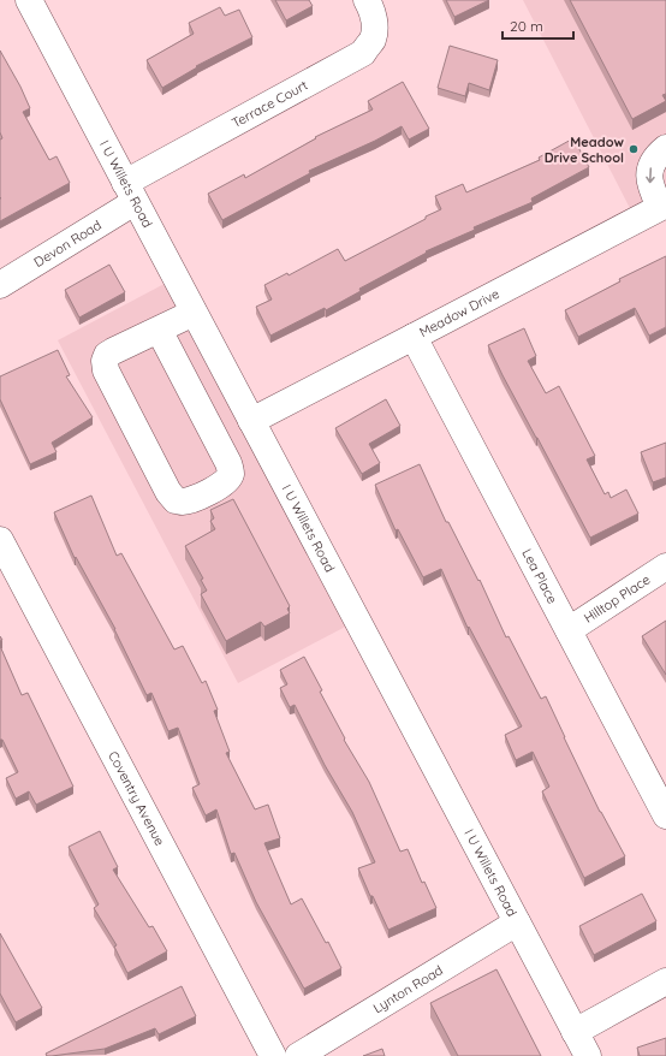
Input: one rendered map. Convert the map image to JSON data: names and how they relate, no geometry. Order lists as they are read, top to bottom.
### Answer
{
  "streets": {
    "street": [
      "Terrace Court",
      "I U Willets Road",
      "Devon Road",
      "Meadow Drive",
      "Lea Place",
      "Hilltop Place",
      "Coventry Avenue",
      "Lynton Road"
    ]
  },
  "crossings": [
    ["Terrace Court", "I U Willets Road"],
    ["Terrace Court", "Devon Road"],
    ["I U Willets Road", "Devon Road"],
    ["I U Willets Road", "Meadow Drive"],
    ["I U Willets Road", "Lynton Road"],
    ["Meadow Drive", "Lea Place"],
    ["Lea Place", "Hilltop Place"]
  ],
  "places": ["Meadow Drive School"],
  "scale_bar": "20 m"
}
